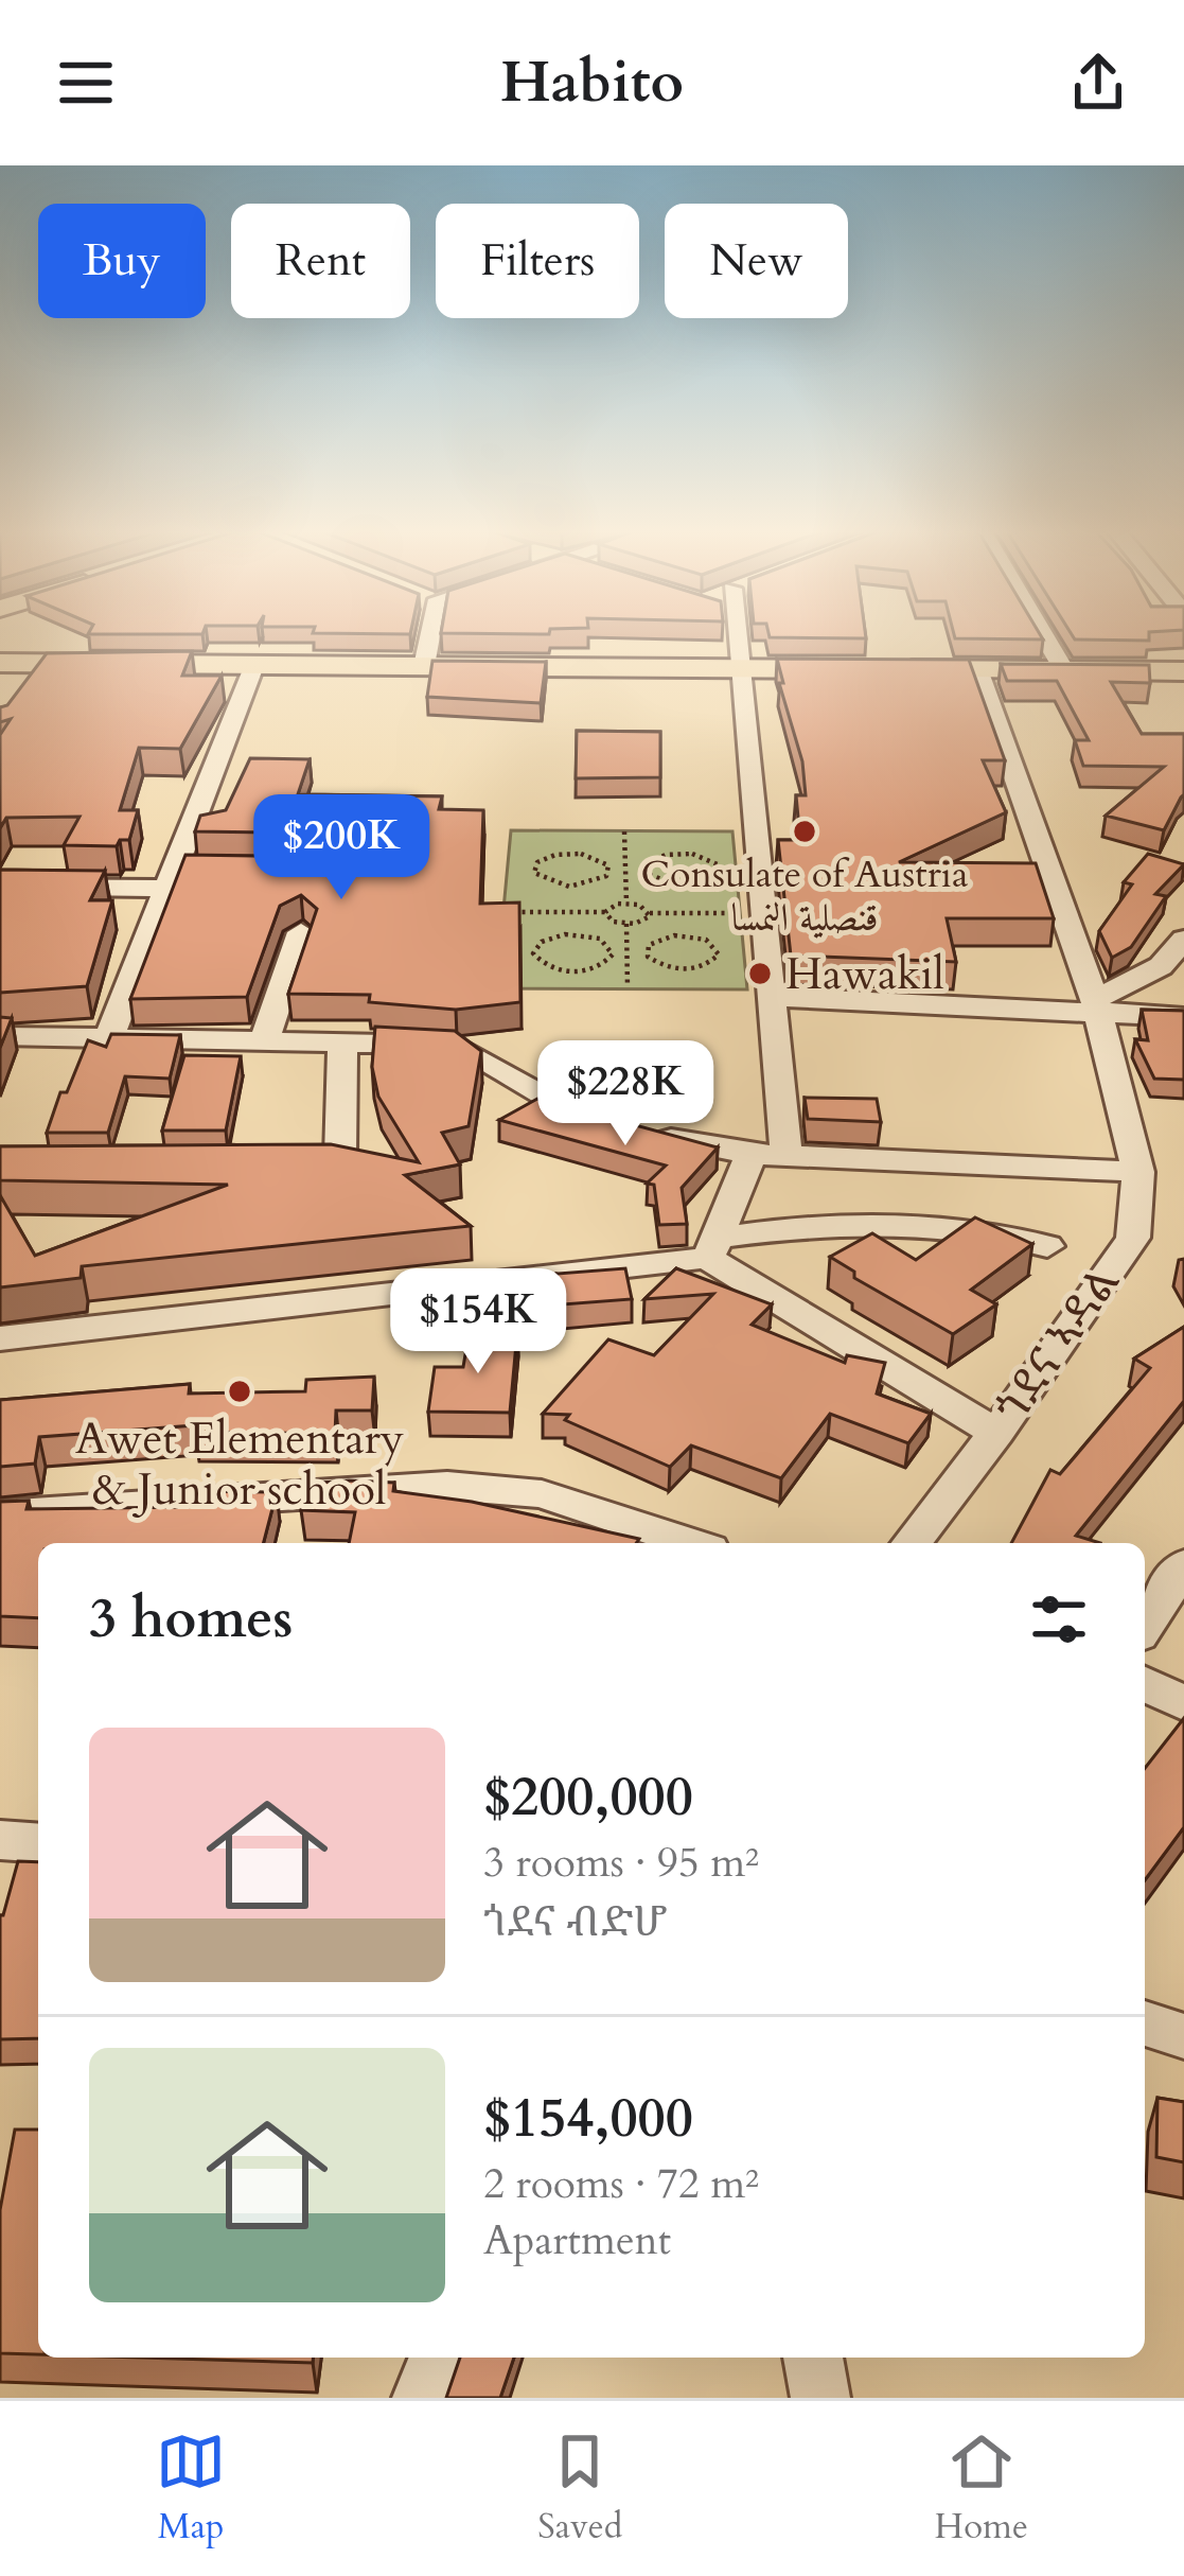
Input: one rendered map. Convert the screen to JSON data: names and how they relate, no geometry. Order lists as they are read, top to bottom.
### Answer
{
  "streets": {
    "street": ["ጎደና ኣዳል"]
  },
  "places": ["Consulate of Austria قنصلية النمسا", "Hawakil", "Awet Elementary & Junior school"],
  "page": {
    "header": "Habito",
    "chip": [
      "Buy",
      "Rent",
      "Filters",
      "New"
    ],
    "price": ["$200K", "$228K", "$154K"],
    "heading": "3 homes",
    "list": [
      {
        "name": "$200,000",
        "note": "3 rooms · 95 m² · ጎደና ብድሆ"
      },
      {
        "name": "$154,000",
        "note": "2 rooms · 72 m² · Apartment"
      }
    ],
    "tabs": ["Map", "Saved", "Home"]
  }
}
